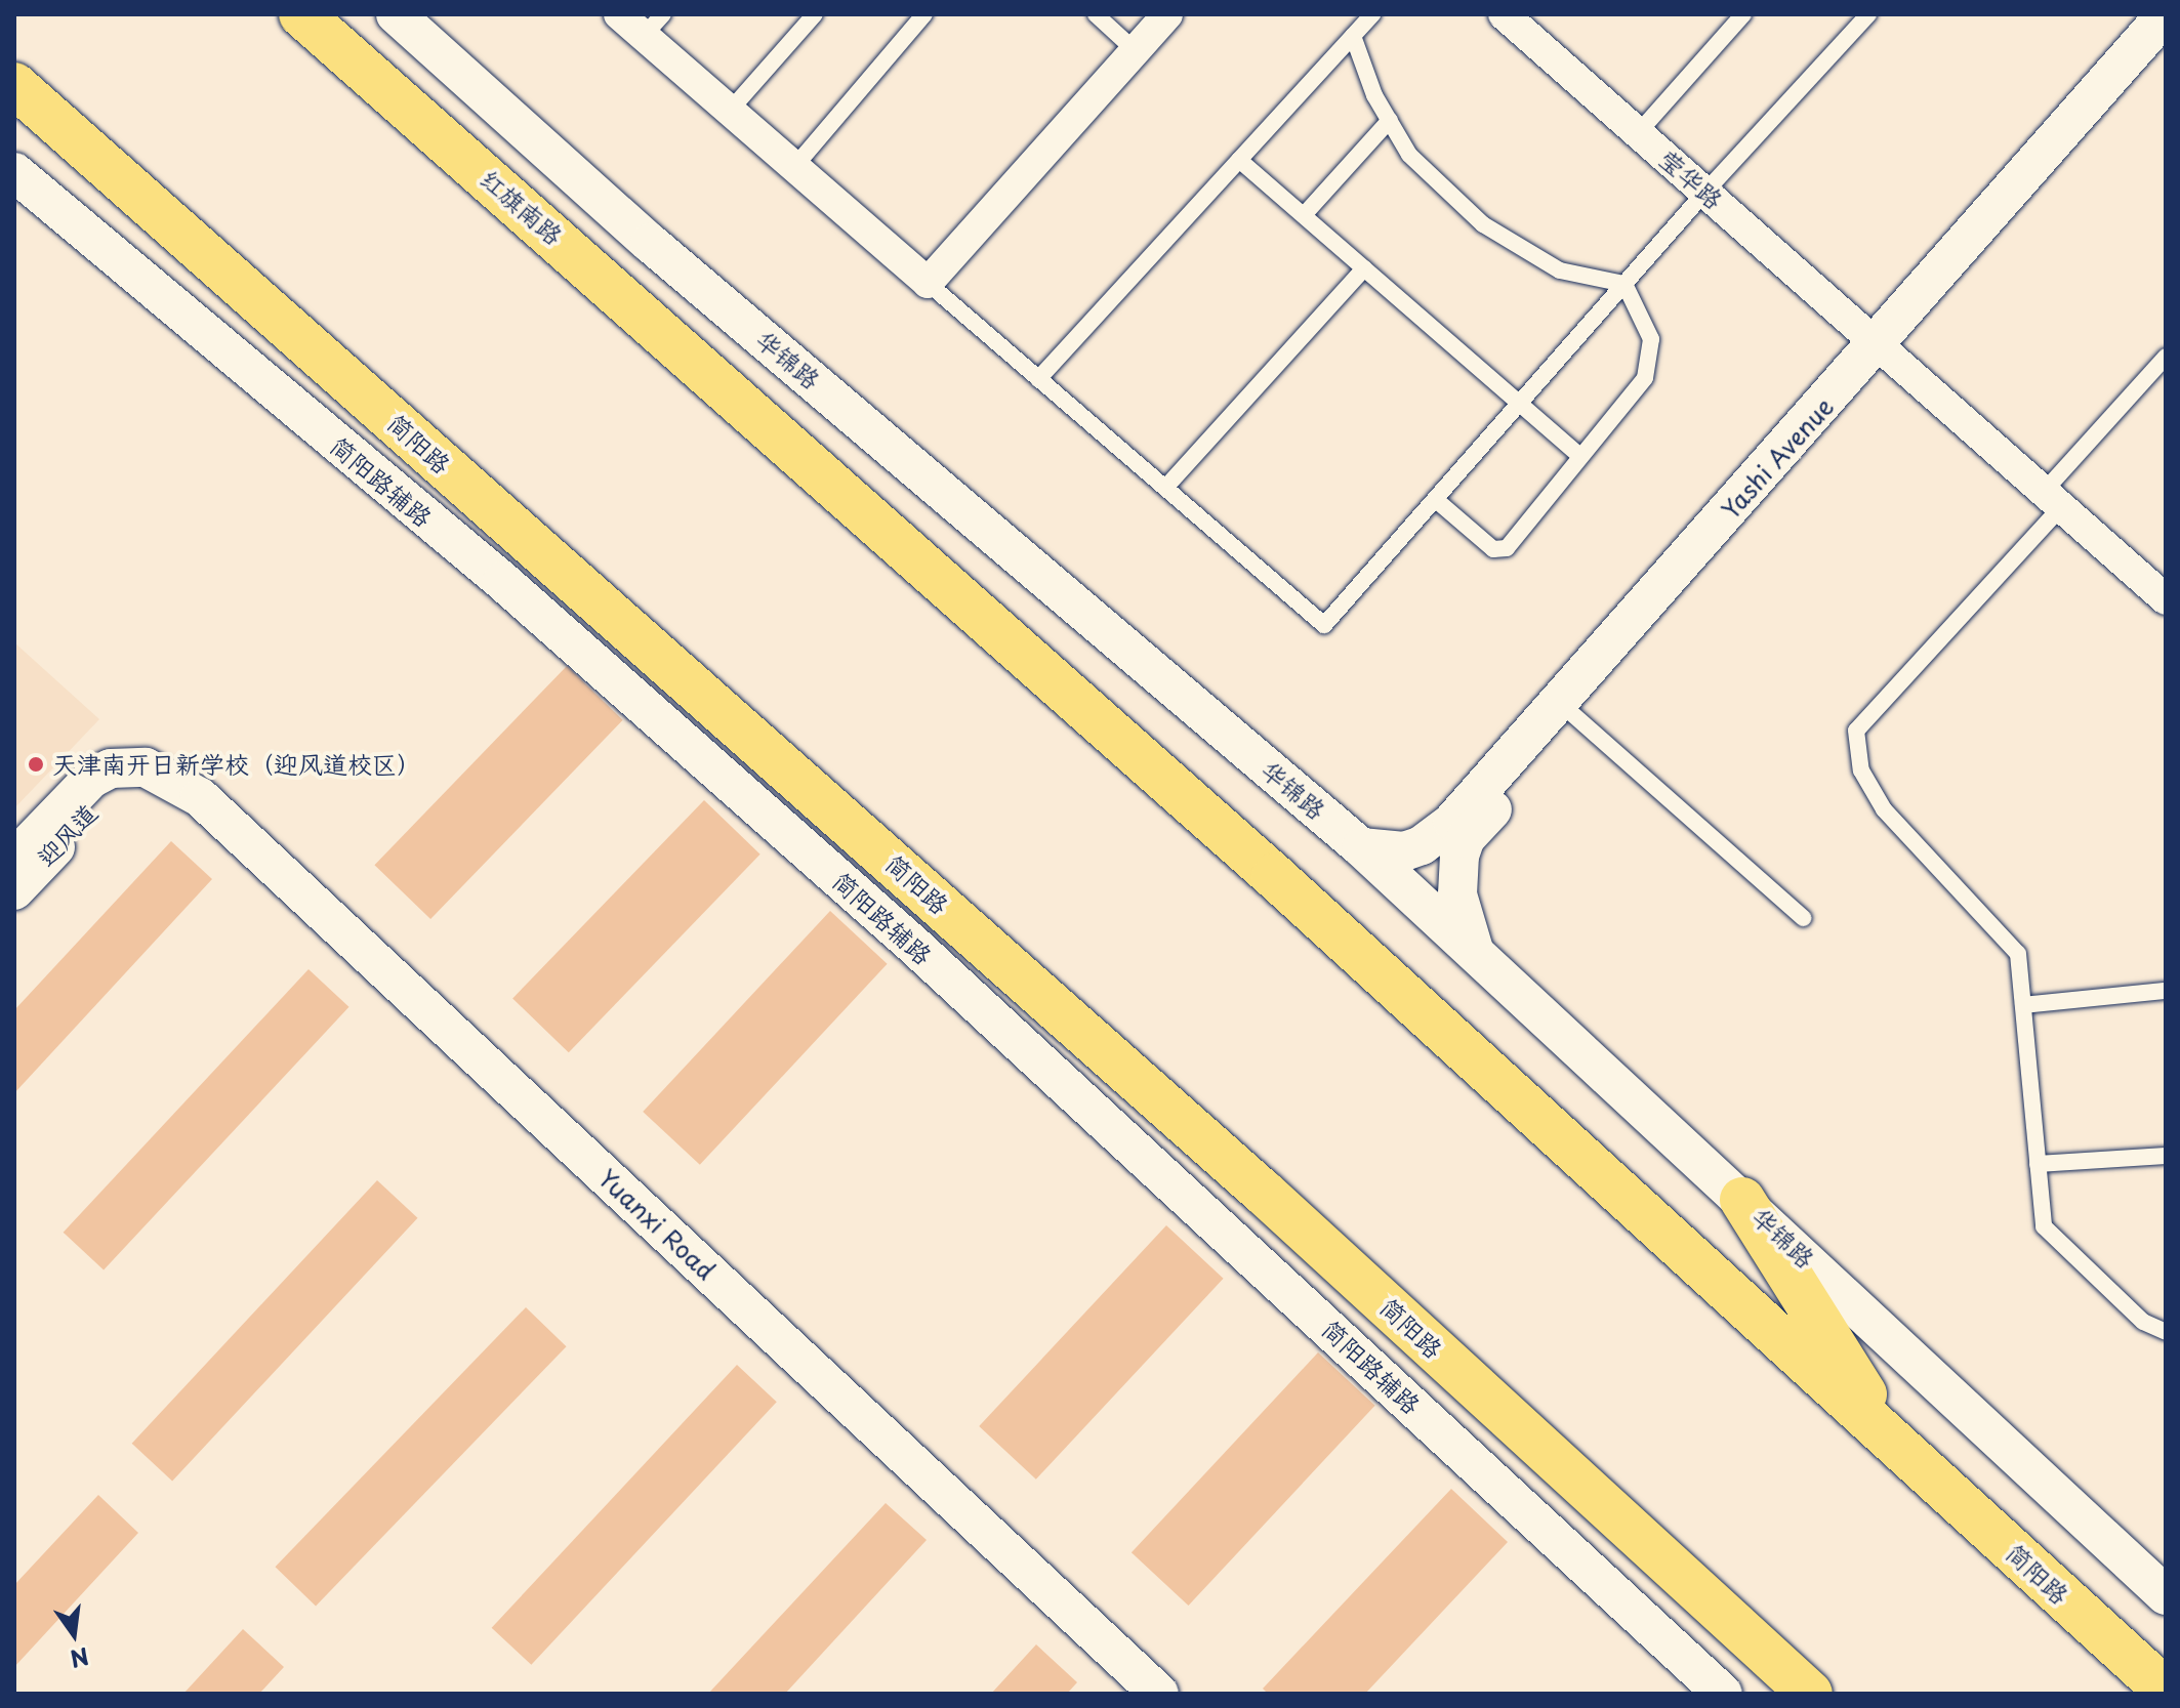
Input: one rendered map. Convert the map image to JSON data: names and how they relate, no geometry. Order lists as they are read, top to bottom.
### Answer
{
  "streets": {
    "highway": ["红旗南路", "简阳路"],
    "street": [
      "莹华路",
      "华锦路",
      "Yashi Avenue",
      "简阳路辅路",
      "迎风道",
      "Yuanxi Road"
    ]
  },
  "crossings": [
    ["莹华路", "Yashi Avenue"],
    ["红旗南路", "简阳路"],
    ["华锦路", "Yashi Avenue"],
    ["迎风道", "Yuanxi Road"]
  ],
  "places": ["天津南开日新学校（迎风道校区）"],
  "north": "bottom"
}
